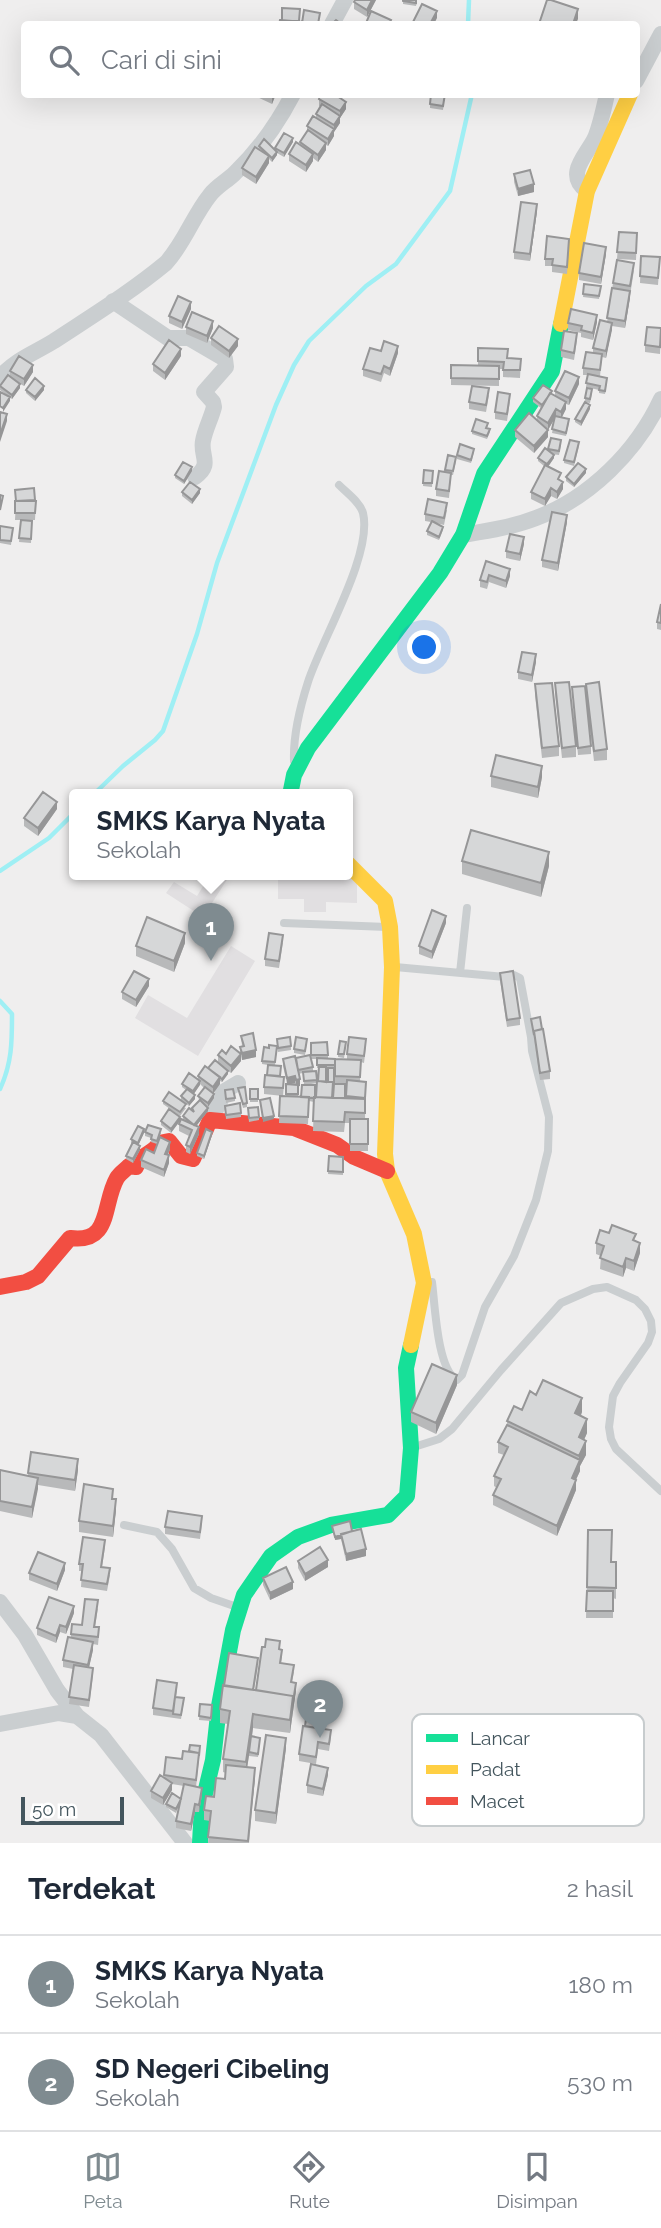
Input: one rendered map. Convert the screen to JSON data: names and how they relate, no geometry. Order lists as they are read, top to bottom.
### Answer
{
  "legend": ["Lancar", "Padat", "Macet"],
  "scale_bar": "50 m",
  "page": {
    "search": "Cari di sini",
    "popup": ["SMKS Karya Nyata", "Sekolah"],
    "pins": ["1", "2"],
    "scale": "50 m",
    "heading": ["Terdekat", "2 hasil"],
    "list": [
      {
        "mark": "1",
        "name": "SMKS Karya Nyata",
        "note": "Sekolah",
        "value": "180 m"
      },
      {
        "mark": "2",
        "name": "SD Negeri Cibeling",
        "note": "Sekolah",
        "value": "530 m"
      }
    ],
    "nav": ["Peta", "Rute", "Disimpan"]
  }
}
